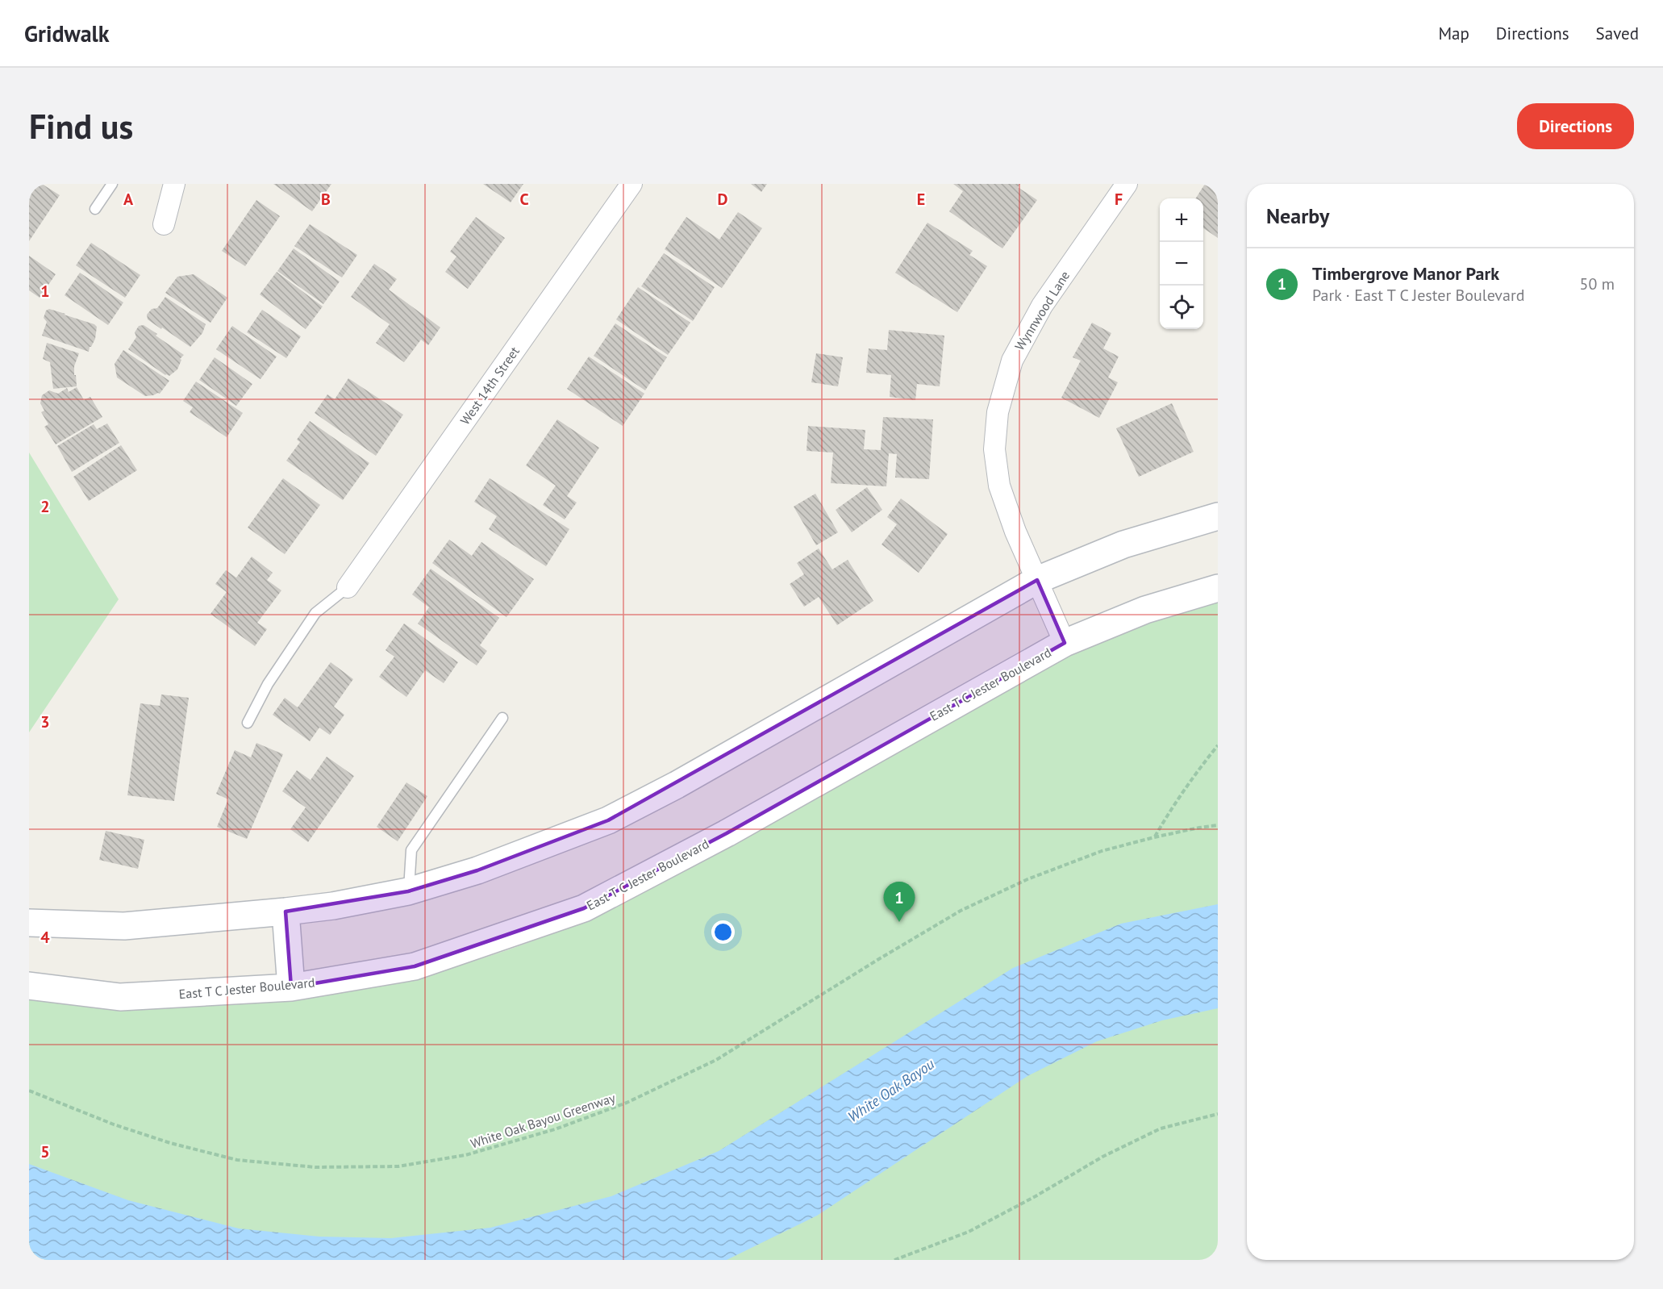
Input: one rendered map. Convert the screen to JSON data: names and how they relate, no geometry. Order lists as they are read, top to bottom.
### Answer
{
  "streets": {
    "street": ["Wynnwood Lane", "West 14th Street", "East T C Jester Boulevard"],
    "path": ["White Oak Bayou Greenway"]
  },
  "crossings": [
    ["Wynnwood Lane", "East T C Jester Boulevard"]
  ],
  "water": ["White Oak Bayou"],
  "page": {
    "header": "Gridwalk",
    "nav": ["Map", "Directions", "Saved"],
    "buttons": "Directions",
    "title": "Find us",
    "heading": "Nearby",
    "map_buttons": ["+", "−"],
    "list": [
      {
        "mark": "1",
        "name": "Timbergrove Manor Park",
        "note": "Park · East T C Jester Boulevard",
        "value": "50 m"
      }
    ],
    "pins": "1"
  },
  "grid": {
    "columns": [
      "A",
      "B",
      "C",
      "D",
      "E",
      "F"
    ],
    "rows": [
      "1",
      "2",
      "3",
      "4",
      "5"
    ]
  }
}
